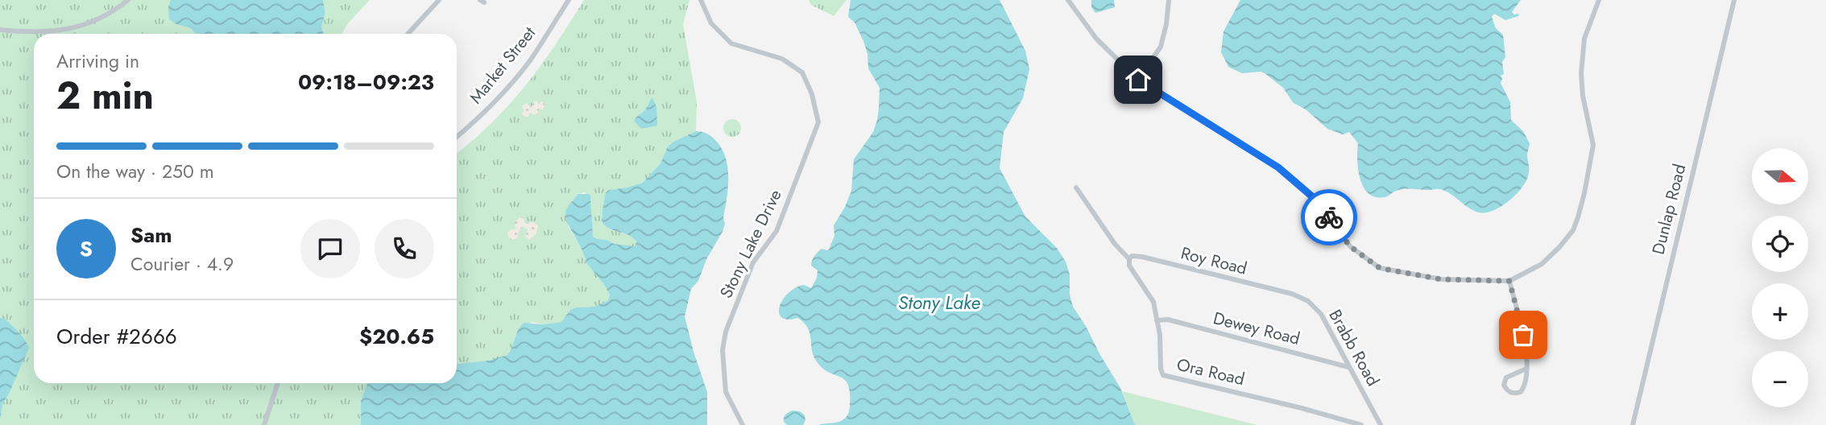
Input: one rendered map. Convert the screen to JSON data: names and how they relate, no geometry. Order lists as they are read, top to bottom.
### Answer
{
  "streets": {
    "street": [
      "Market Street",
      "Dunlap Road",
      "Stony Lake Drive",
      "Roy Road",
      "Dewey Road",
      "Brabb Road",
      "Ora Road"
    ]
  },
  "crossings": [
    ["Roy Road", "Brabb Road"],
    ["Roy Road", "Ora Road"],
    ["Dewey Road", "Brabb Road"],
    ["Dewey Road", "Ora Road"]
  ],
  "water": ["Stony Lake"],
  "north": "right",
  "page": {
    "heading": ["2 min", "Arriving in", "09:18–09:23"],
    "panel": [
      "Sam",
      "Courier · 4.9",
      "Order #2666",
      "$20.65"
    ],
    "bar": "On the way · 250 m",
    "map_buttons": ["+", "−"],
    "round": "S"
  }
}
